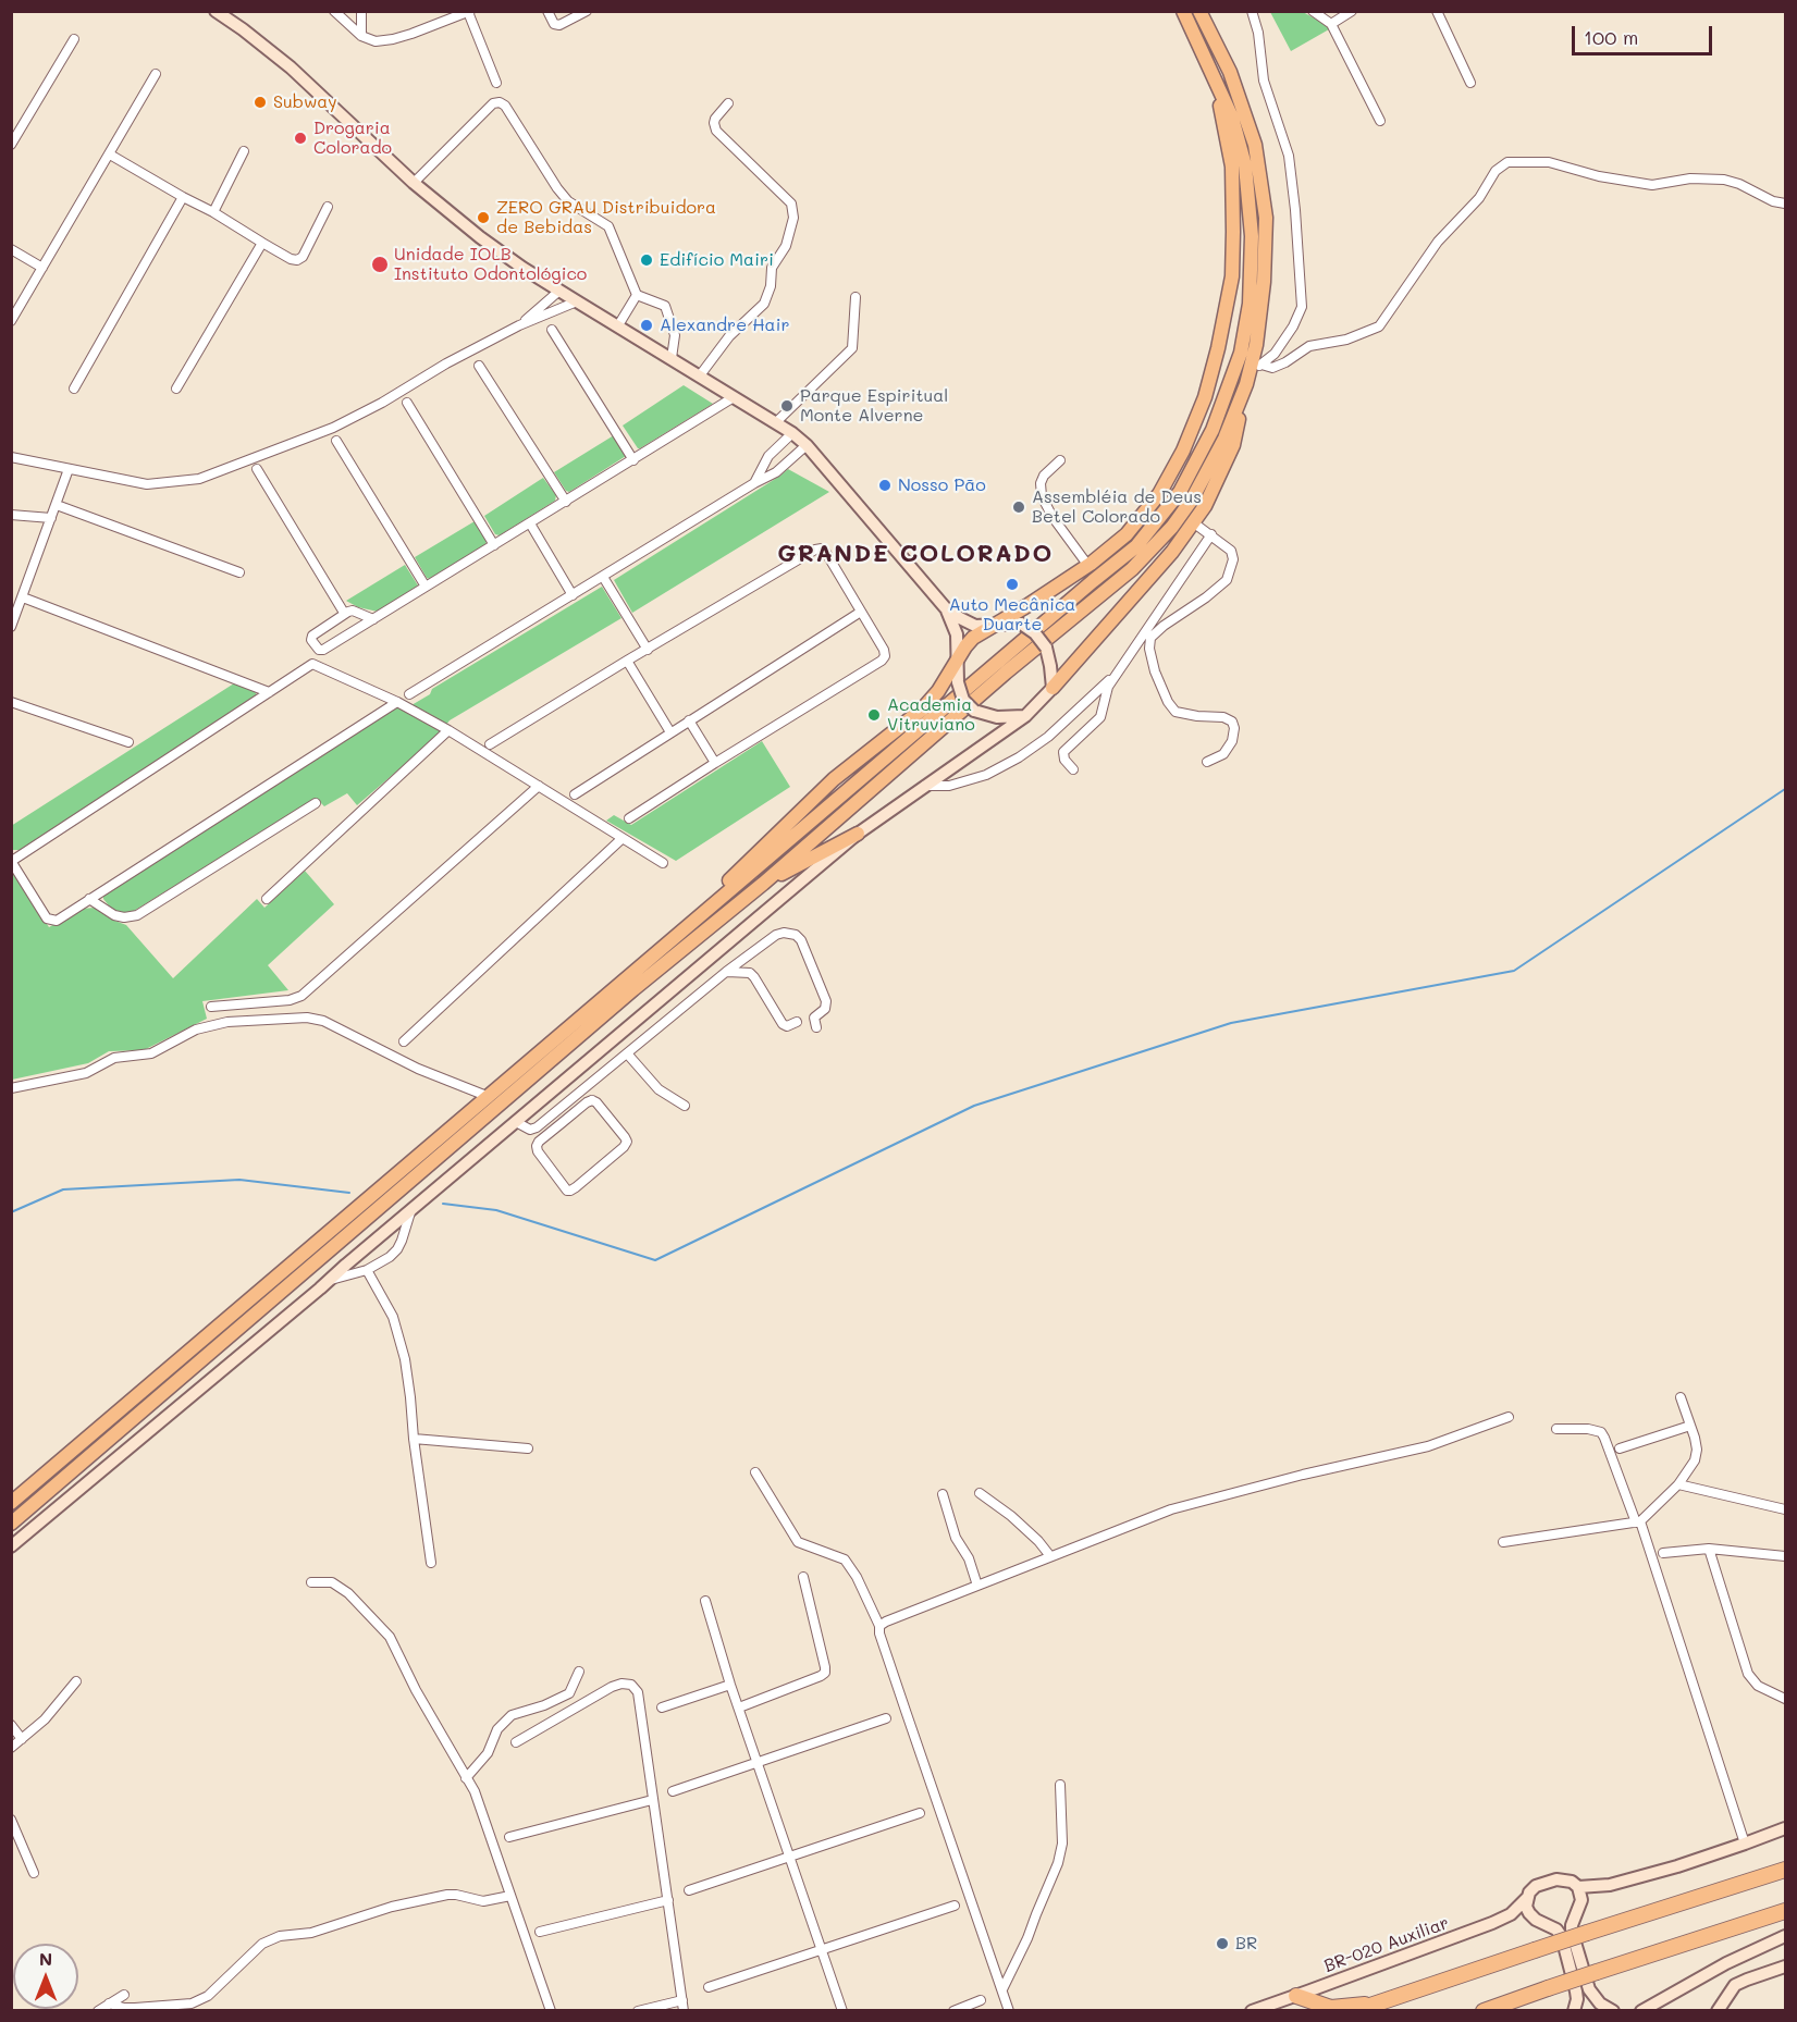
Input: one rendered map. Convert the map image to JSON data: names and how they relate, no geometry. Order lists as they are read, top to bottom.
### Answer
{
  "streets": {
    "street": ["BR-020 Auxiliar"]
  },
  "districts": ["GRANDE COLORADO"],
  "places": [
    "Subway",
    "Drogaria Colorado",
    "ZERO GRAU Distribuidora de Bebidas",
    "Edifício Mairi",
    "Unidade IOLB Instituto Odontológico",
    "Alexandre Hair",
    "Parque Espiritual Monte Alverne",
    "Nosso Pão",
    "Assembléia de Deus Betel Colorado",
    "Auto Mecânica Duarte",
    "Academia Vitruviano",
    "BR"
  ],
  "scale_bar": "100 m",
  "north": "top"
}
